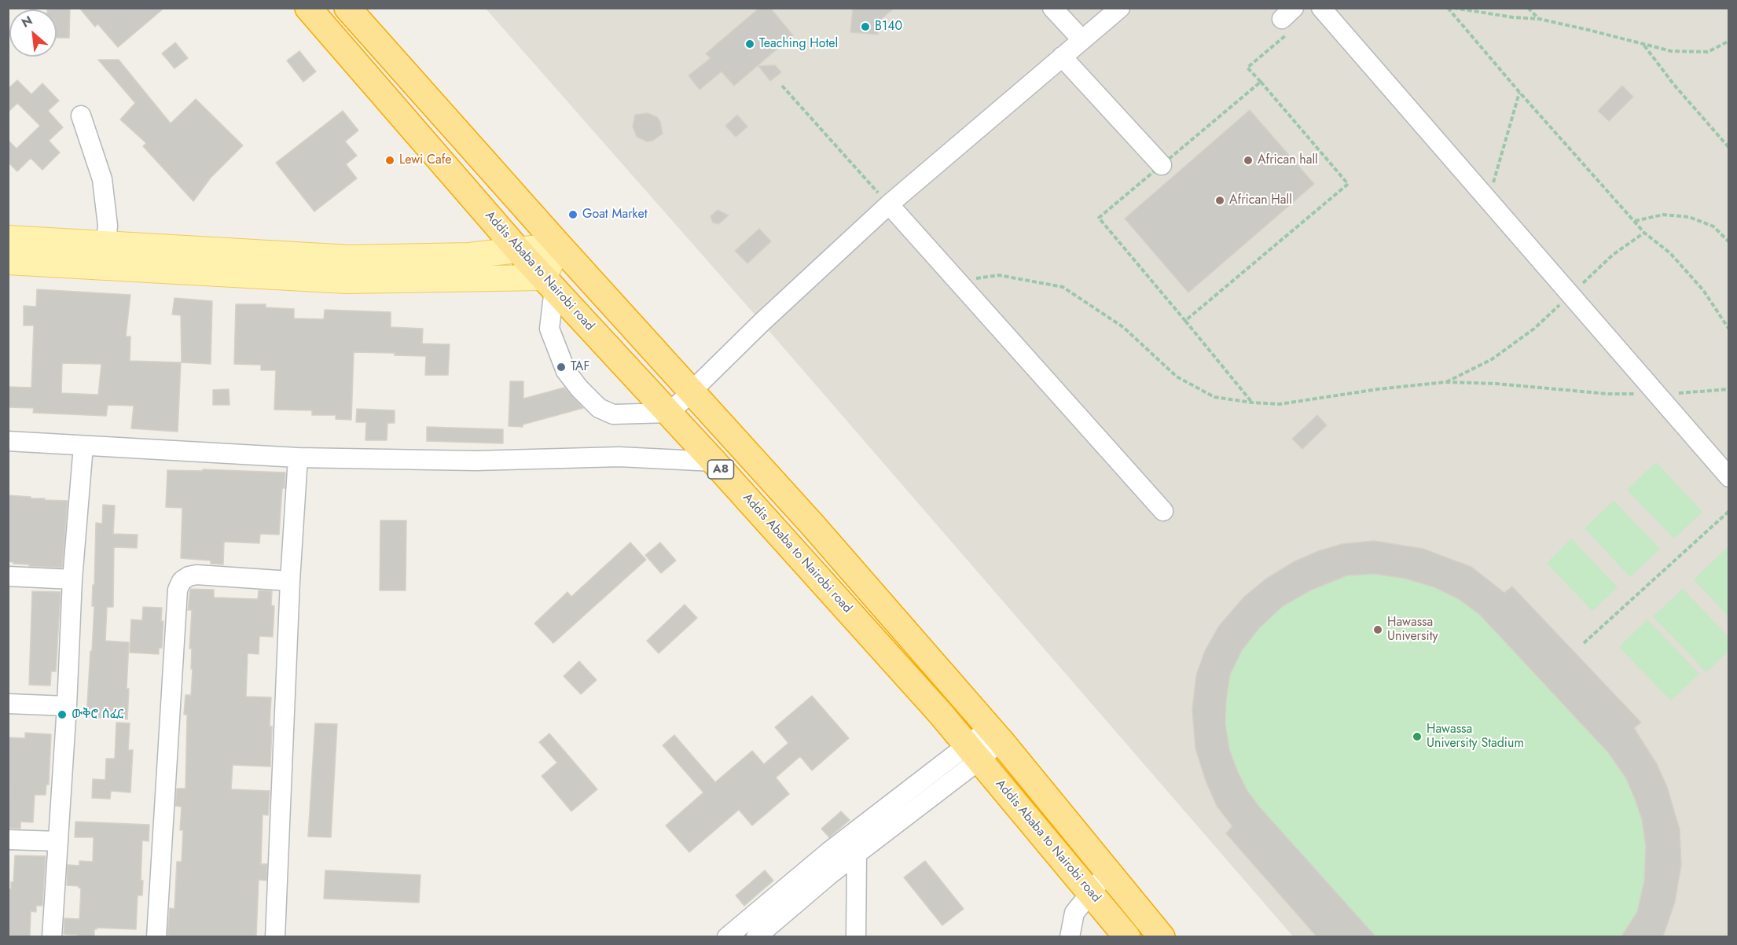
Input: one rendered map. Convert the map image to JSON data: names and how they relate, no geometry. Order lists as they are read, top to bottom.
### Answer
{
  "streets": {
    "highway": ["Addis Ababa to Nairobi road", "A8"]
  },
  "places": [
    "B140",
    "Teaching Hotel",
    "Lewi Cafe",
    "African hall",
    "African Hall",
    "Goat Market",
    "TAF",
    "Hawassa University",
    "ውቅሮ ሰፈር",
    "Hawassa University Stadium"
  ],
  "north": "top left"
}
